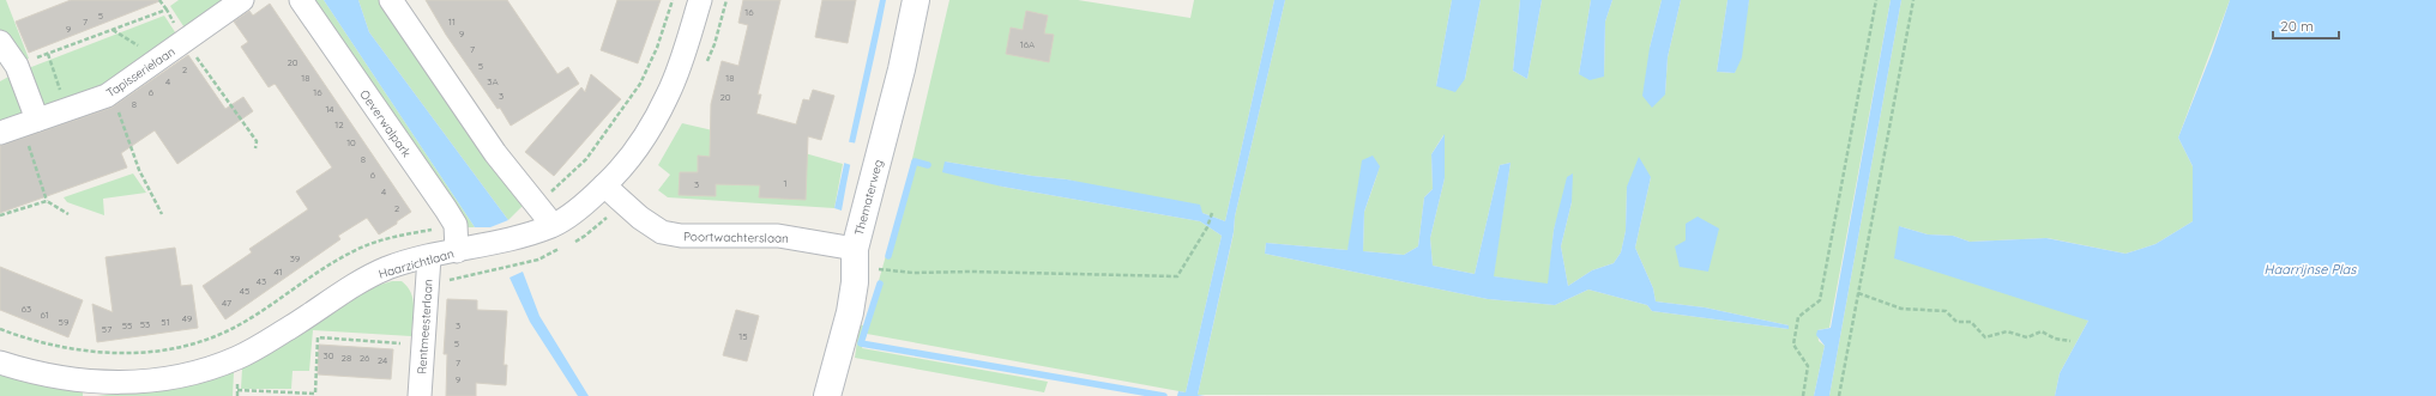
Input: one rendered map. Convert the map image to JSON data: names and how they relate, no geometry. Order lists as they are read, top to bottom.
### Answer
{
  "streets": {
    "street": [
      "Tapisserielaan",
      "Oeverwalpark",
      "Thematerweg",
      "Poortwachterslaan",
      "Haarzichtlaan",
      "Rentmeesterlaan"
    ]
  },
  "crossings": [
    ["Thematerweg", "Poortwachterslaan"],
    ["Poortwachterslaan", "Haarzichtlaan"],
    ["Haarzichtlaan", "Rentmeesterlaan"]
  ],
  "water": ["Haarrijnse Plas"],
  "house_numbers": [
    "16",
    "5",
    "7",
    "11",
    "9",
    "9",
    "16A",
    "7",
    "20",
    "5",
    "2",
    "18",
    "18",
    "4",
    "3A",
    "6",
    "16",
    "3",
    "20",
    "8",
    "14",
    "12",
    "10",
    "8",
    "6",
    "1",
    "3",
    "4",
    "2",
    "39",
    "41",
    "43",
    "45",
    "47",
    "63",
    "61",
    "49",
    "59",
    "51",
    "53",
    "55",
    "3",
    "57",
    "15",
    "5",
    "30",
    "28",
    "26",
    "24",
    "7",
    "9"
  ],
  "scale_bar": "20 m"
}
